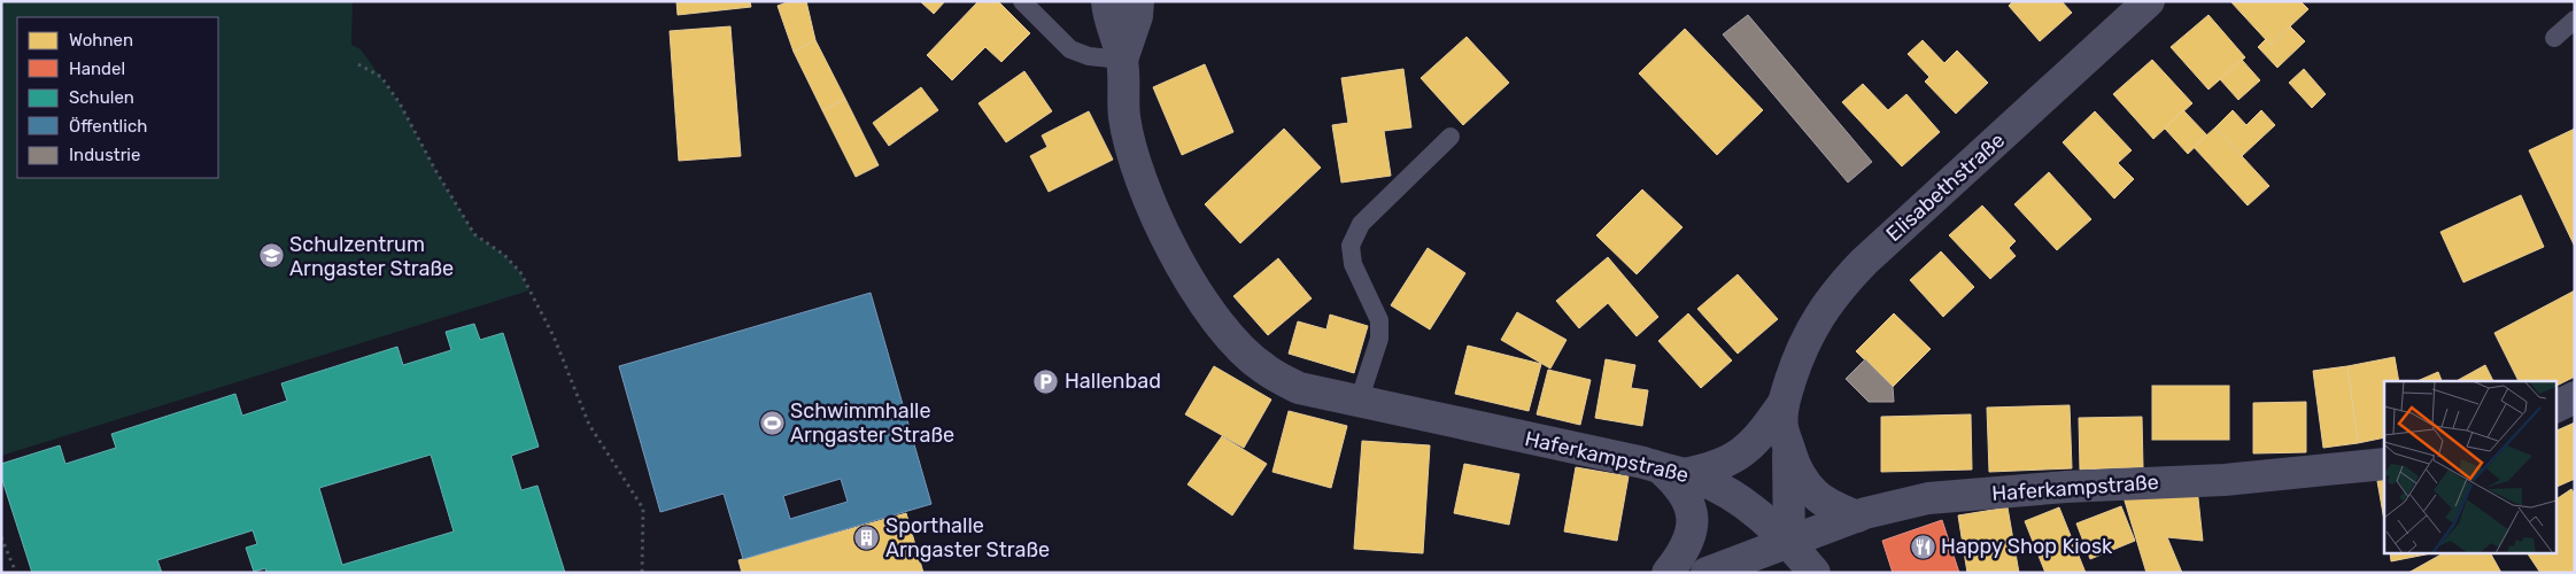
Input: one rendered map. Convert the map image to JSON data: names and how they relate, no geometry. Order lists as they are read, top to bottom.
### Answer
{
  "streets": {
    "street": ["Elisabethstraße", "Haferkampstraße"]
  },
  "places": {
    "school or university": ["Schulzentrum Arngaster Straße"],
    "parking": ["Hallenbad"],
    "sports": ["Schwimmhalle Arngaster Straße"],
    "building": ["Sporthalle Arngaster Straße"],
    "restaurant": ["Happy Shop Kiosk"]
  },
  "legend": [
    "Wohnen",
    "Handel",
    "Schulen",
    "Öffentlich",
    "Industrie"
  ]
}
